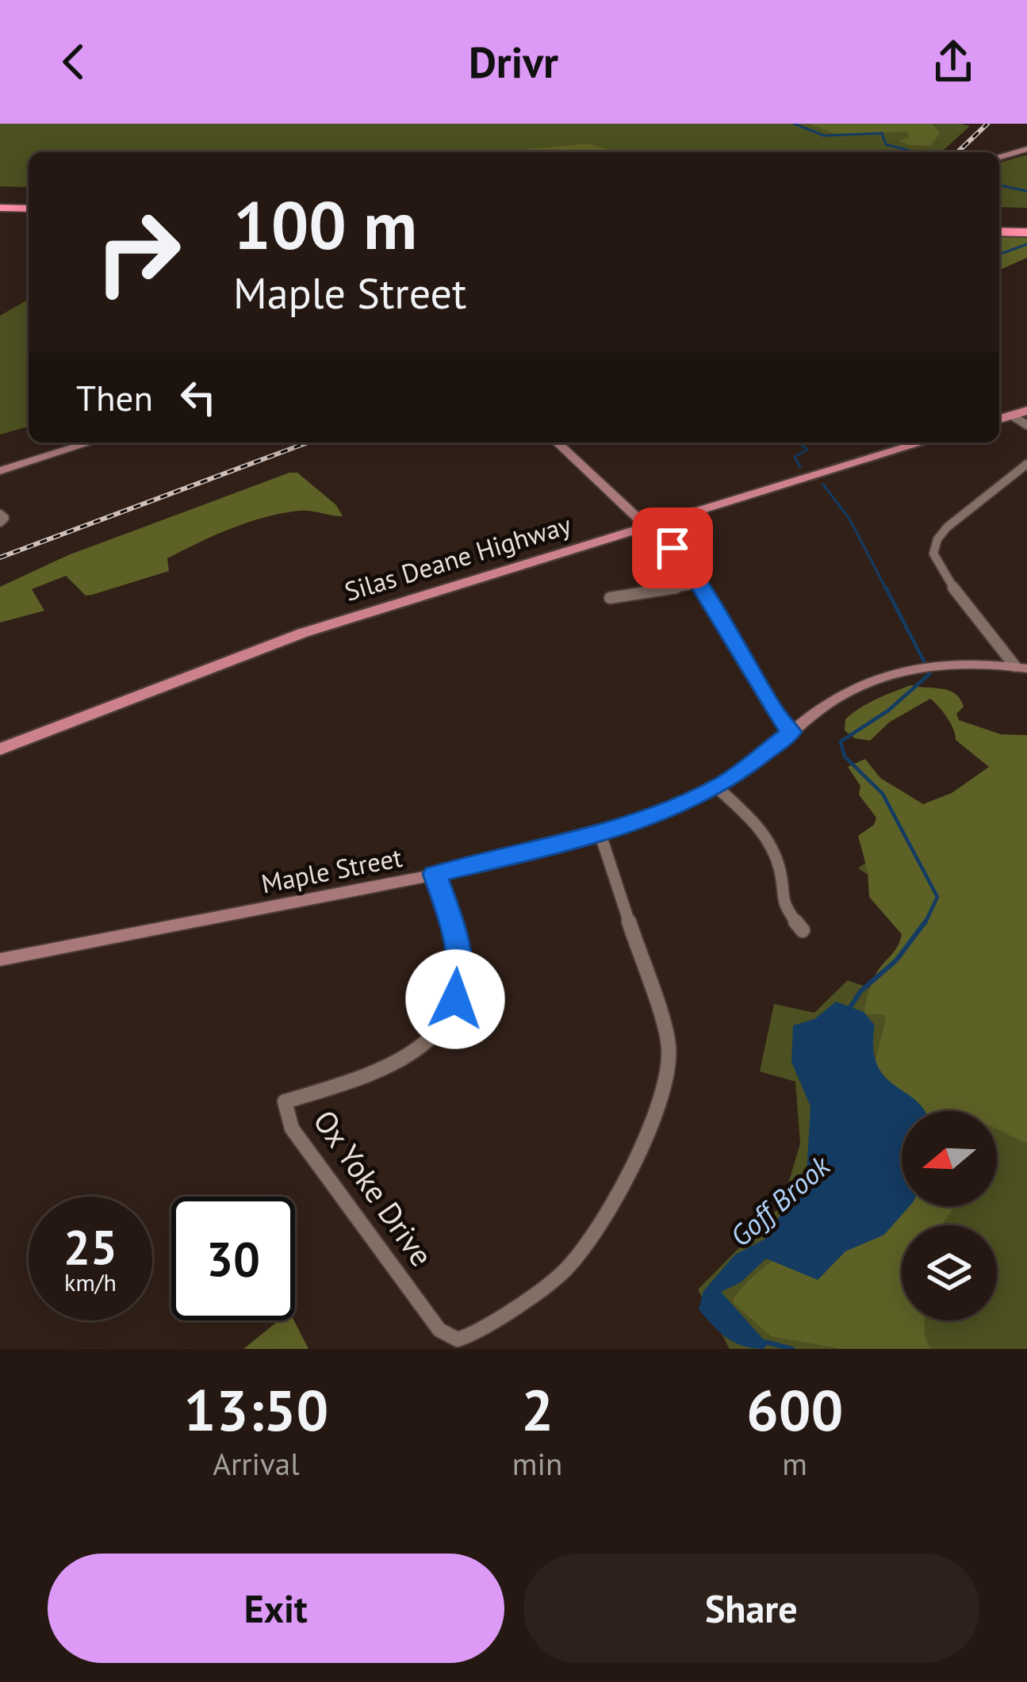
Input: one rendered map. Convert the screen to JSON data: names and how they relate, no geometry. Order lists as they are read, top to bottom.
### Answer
{
  "streets": {
    "main road": ["Silas Deane Highway", "Maple Street"],
    "street": ["Ox Yoke Drive"]
  },
  "crossings": [
    ["Maple Street", "Ox Yoke Drive"]
  ],
  "water": ["Goff Brook"],
  "north": "left",
  "page": {
    "header": "Drivr",
    "turn": ["100 m", "Maple Street"],
    "then": "Then",
    "speed": "25 km/h",
    "limit": "30",
    "eta": [
      "13:50",
      "Arrival",
      "2",
      "min",
      "600",
      "m"
    ],
    "buttons": ["Exit", "Share"]
  }
}
